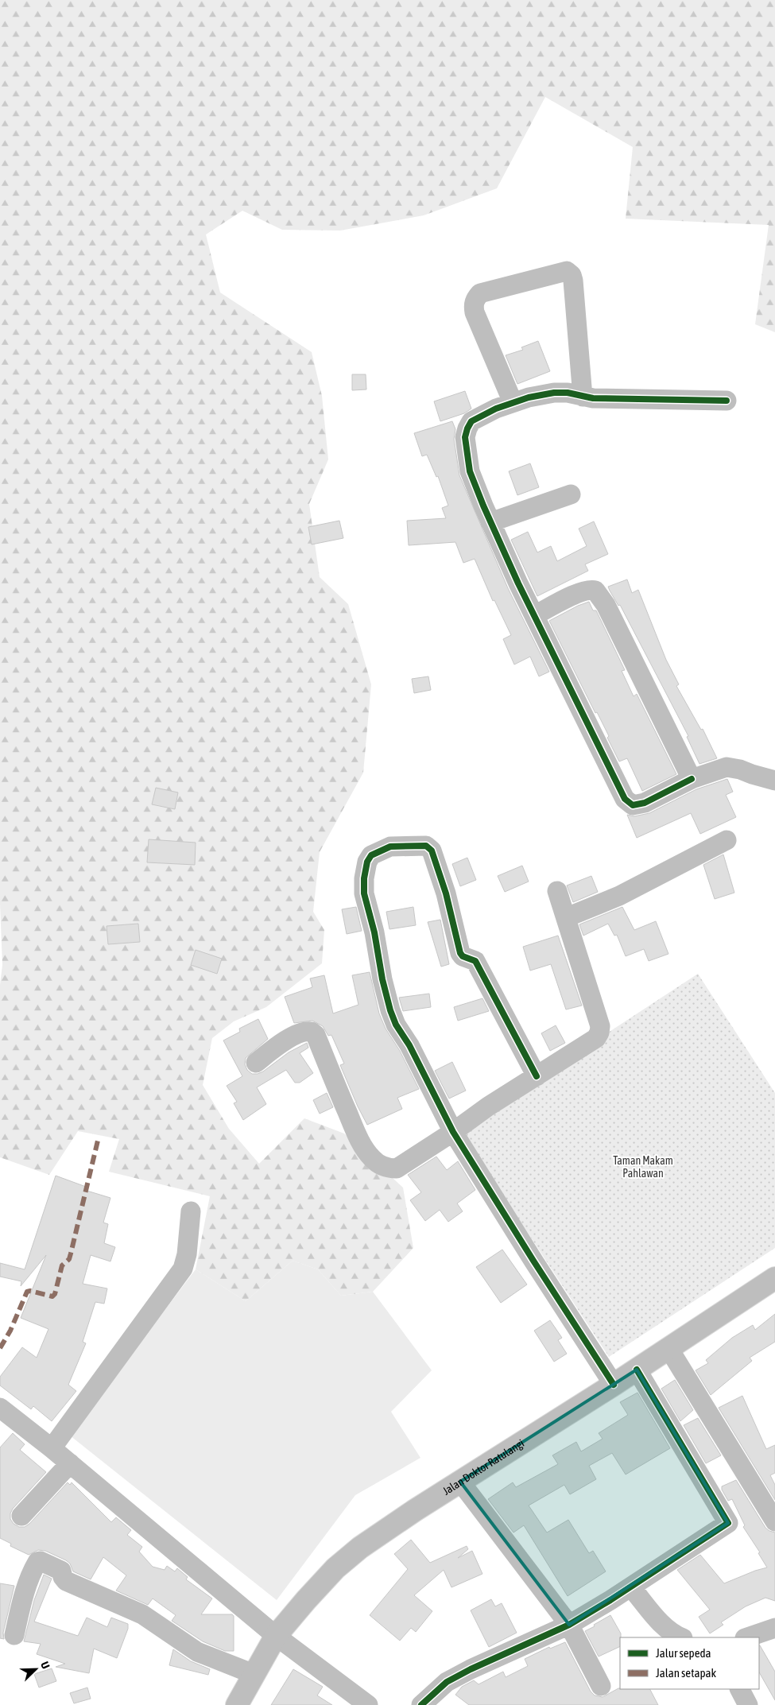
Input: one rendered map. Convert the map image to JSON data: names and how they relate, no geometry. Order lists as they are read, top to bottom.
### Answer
{
  "streets": {
    "highway": ["Jalan Doktor Ratulangi"]
  },
  "parks": ["Taman Makam Pahlawan"],
  "legend": ["Jalur sepeda", "Jalan setapak"],
  "north": "top right"
}
